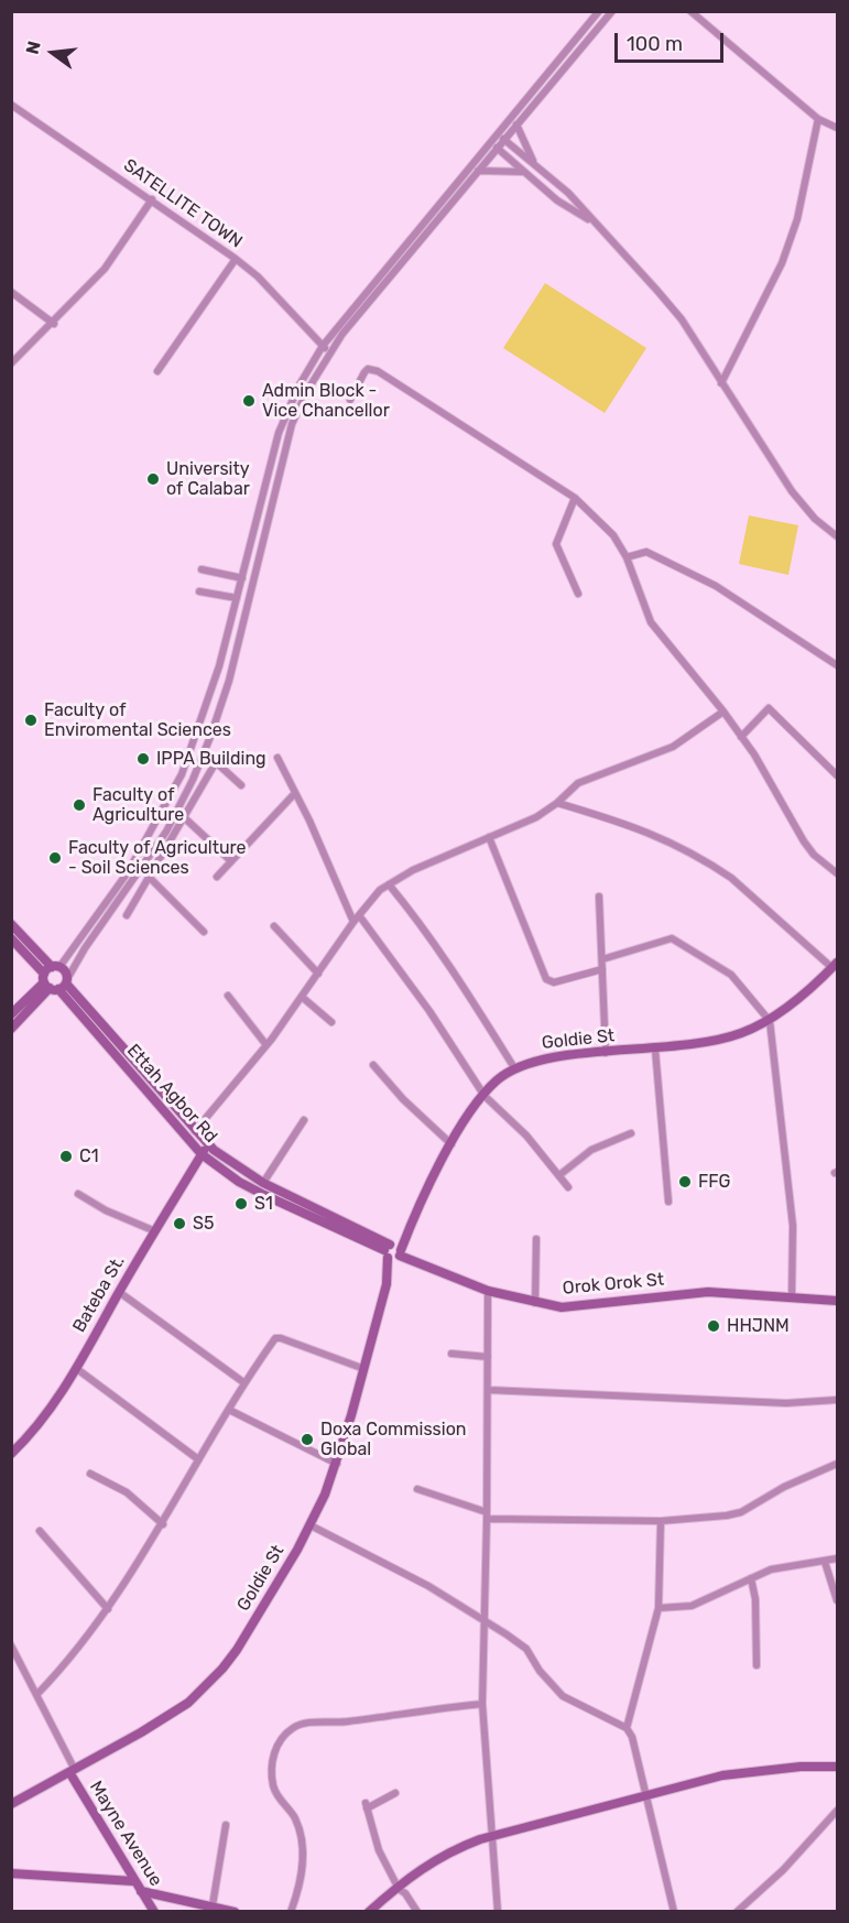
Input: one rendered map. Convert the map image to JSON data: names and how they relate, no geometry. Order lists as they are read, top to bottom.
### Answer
{
  "streets": {
    "street": [
      "SATELLITE TOWN",
      "Goldie St",
      "Ettah Agbor Rd",
      "Orok Orok St",
      "Bateba St.",
      "Mayne Avenue"
    ]
  },
  "crossings": [
    ["Goldie St", "Ettah Agbor Rd"],
    ["Goldie St", "Orok Orok St"],
    ["Goldie St", "Mayne Avenue"],
    ["Ettah Agbor Rd", "Orok Orok St"],
    ["Ettah Agbor Rd", "Bateba St."]
  ],
  "places": [
    "Admin Block - Vice Chancellor",
    "University of Calabar",
    "Faculty of Enviromental Sciences",
    "IPPA Building",
    "Faculty of Agriculture",
    "Faculty of Agriculture - Soil Sciences",
    "C1",
    "FFG",
    "S1",
    "S5",
    "HHJNM",
    "Doxa Commission Global"
  ],
  "scale_bar": "100 m",
  "north": "left"
}
